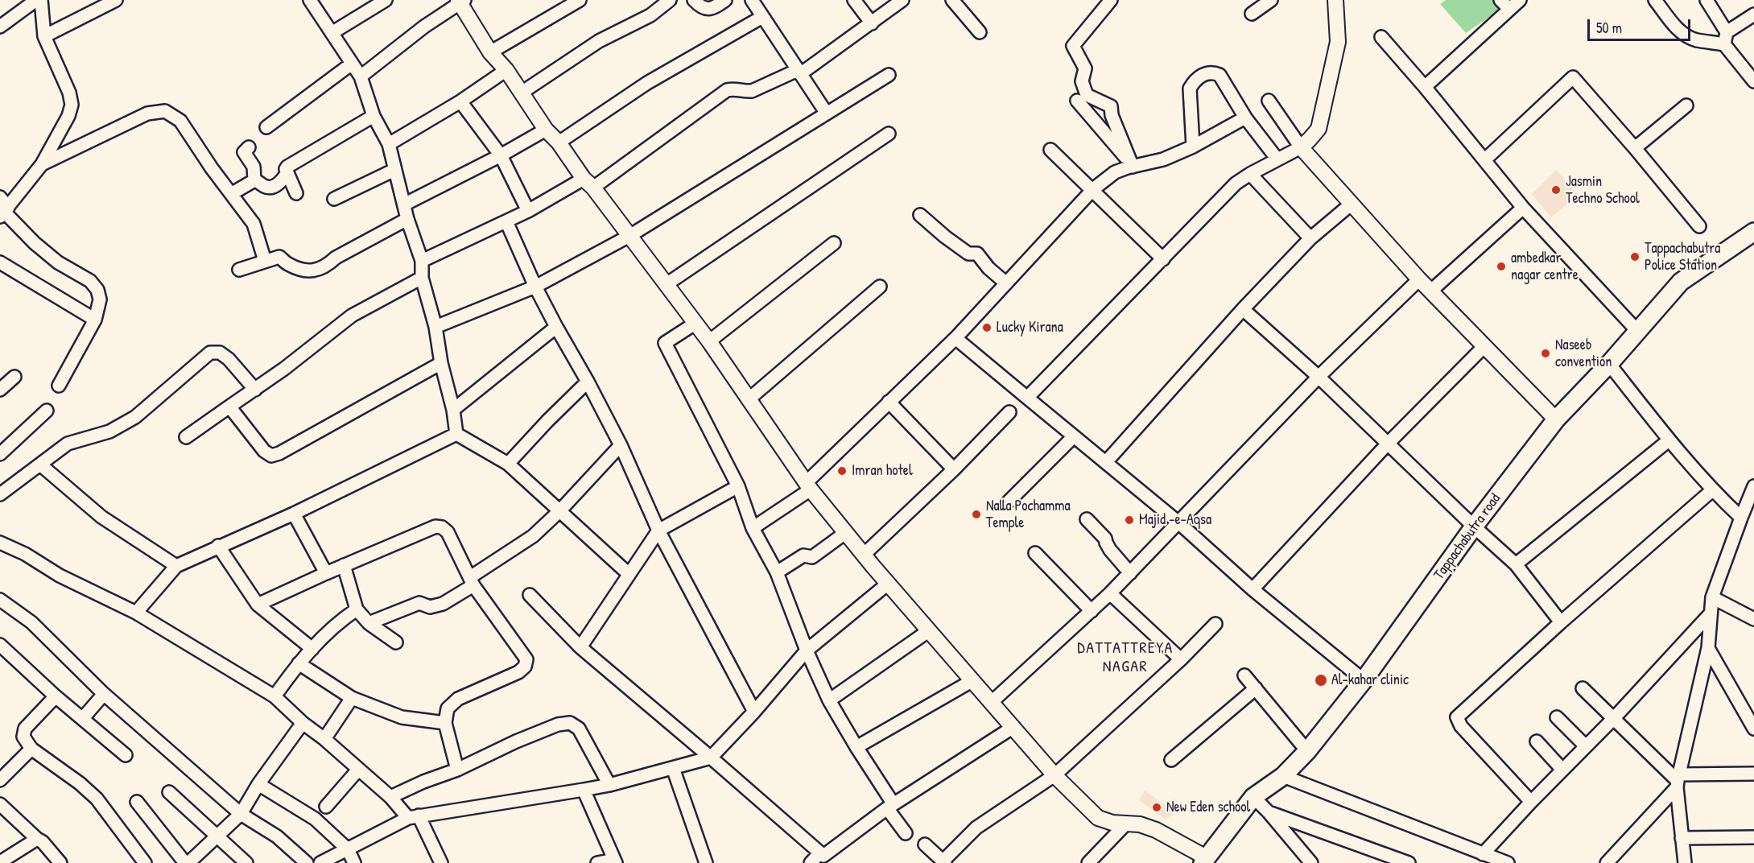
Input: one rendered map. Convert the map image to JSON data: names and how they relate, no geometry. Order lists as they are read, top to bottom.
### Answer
{
  "streets": {
    "main road": ["Tappachabutra road"]
  },
  "districts": ["DATTATTREYA NAGAR"],
  "places": [
    "Jasmin Techno School",
    "Tappachabutra Police Station",
    "ambedkar nagar centre",
    "Lucky Kirana",
    "Naseeb convention",
    "Imran hotel",
    "Nalla Pochamma Temple",
    "Majid -e-Aqsa",
    "Al-kahar clinic",
    "New Eden school"
  ],
  "scale_bar": "50 m"
}
